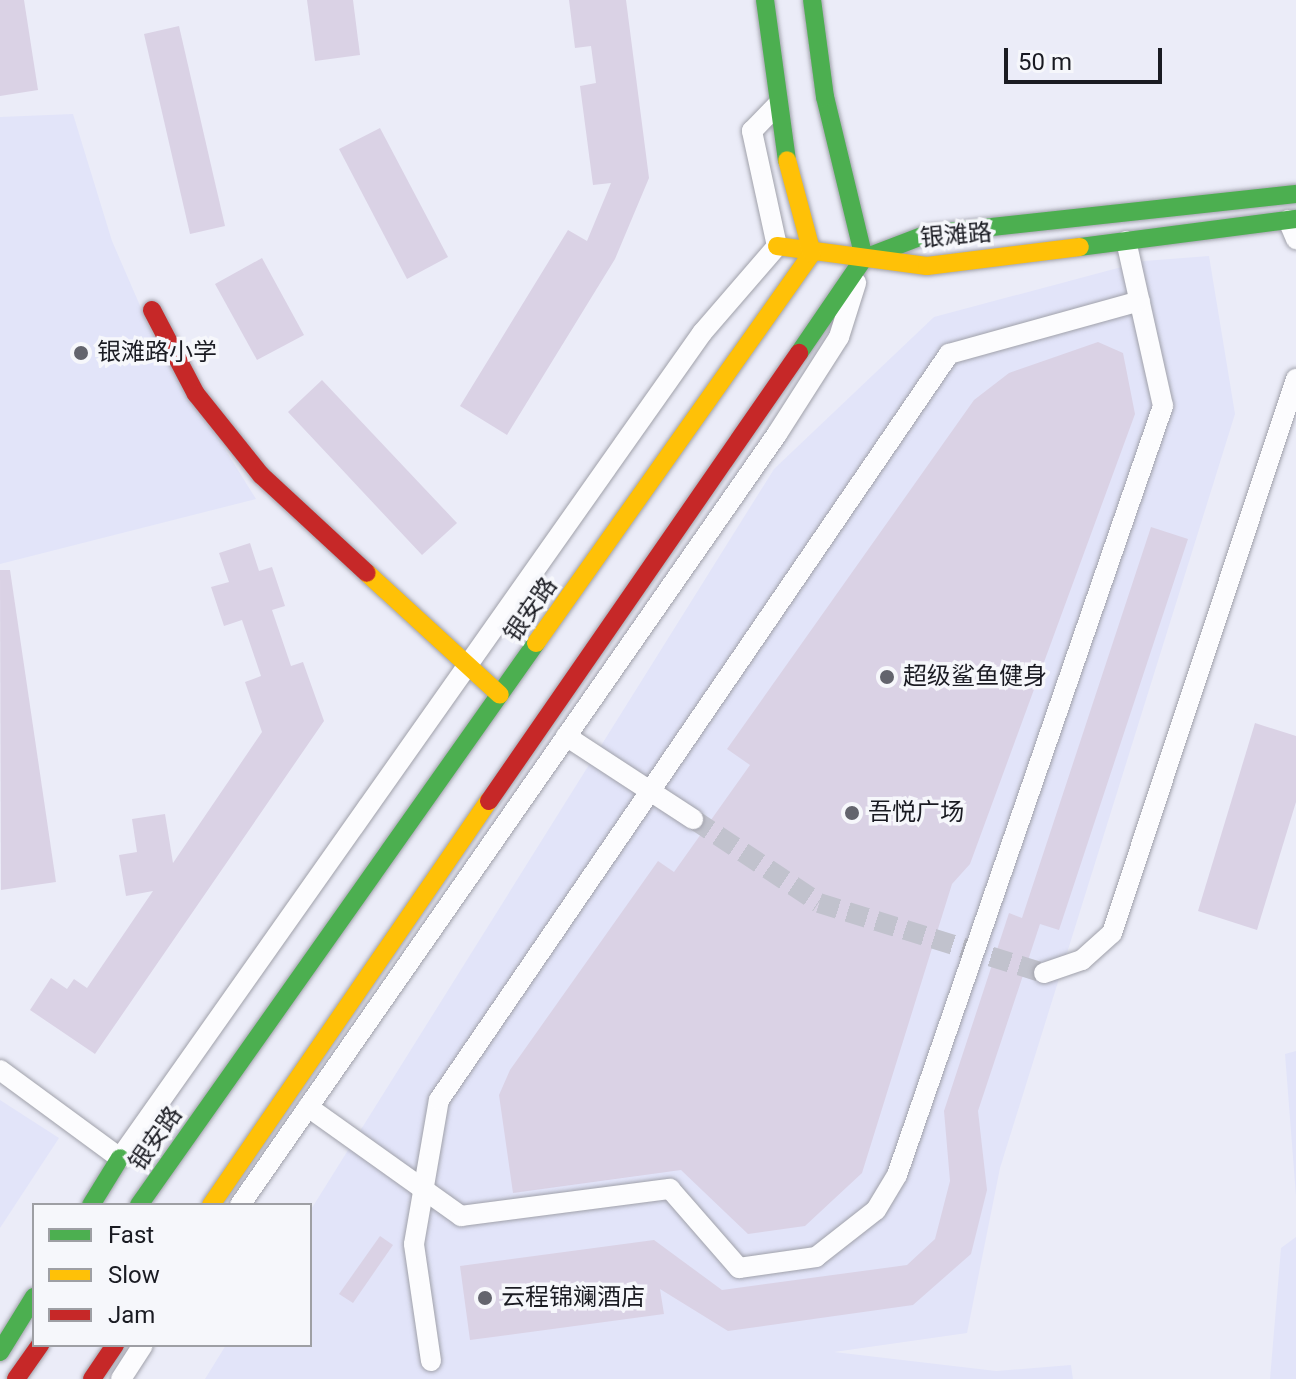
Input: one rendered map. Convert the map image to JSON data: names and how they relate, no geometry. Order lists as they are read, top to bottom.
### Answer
{
  "streets": {
    "main road": ["银滩路", "银安路"]
  },
  "places": [
    "银滩路小学",
    "超级鲨鱼健身",
    "吾悦广场",
    "云程锦斓酒店"
  ],
  "legend": ["Fast", "Slow", "Jam"],
  "scale_bar": "50 m"
}
